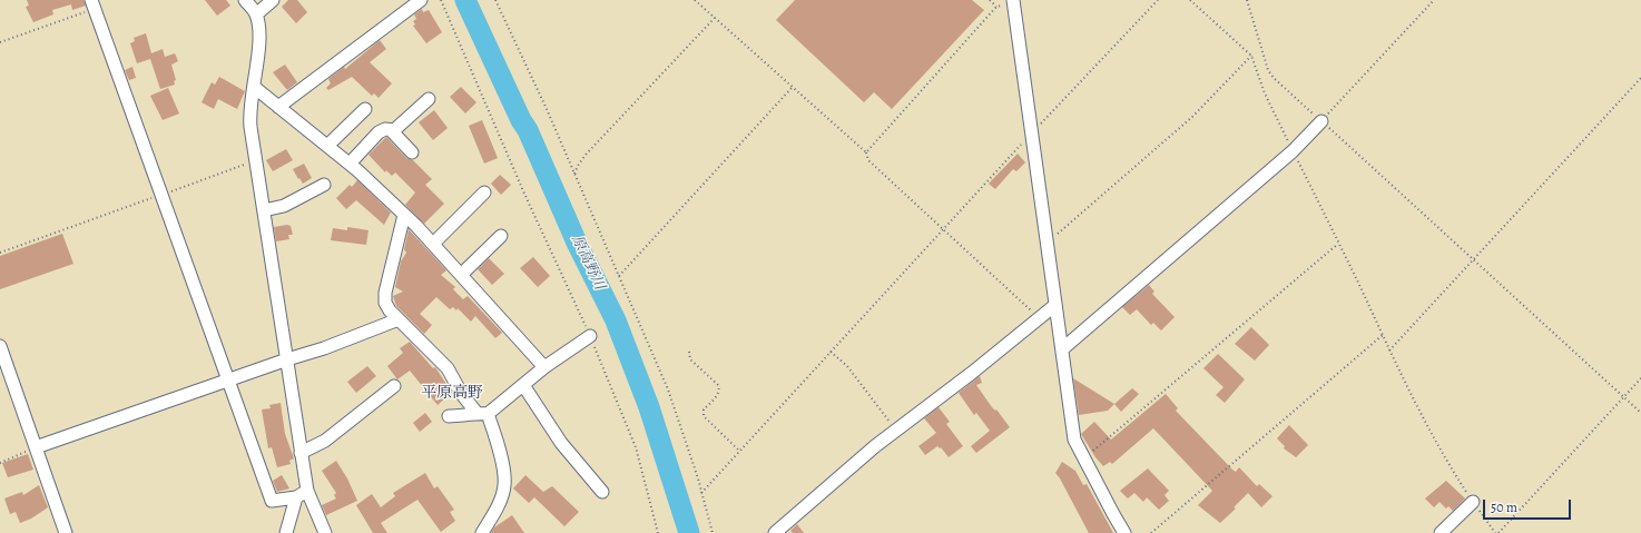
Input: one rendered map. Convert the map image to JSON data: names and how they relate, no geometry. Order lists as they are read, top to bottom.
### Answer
{
  "districts": ["平原高野"],
  "water": ["原高野川"],
  "scale_bar": "50 m"
}
